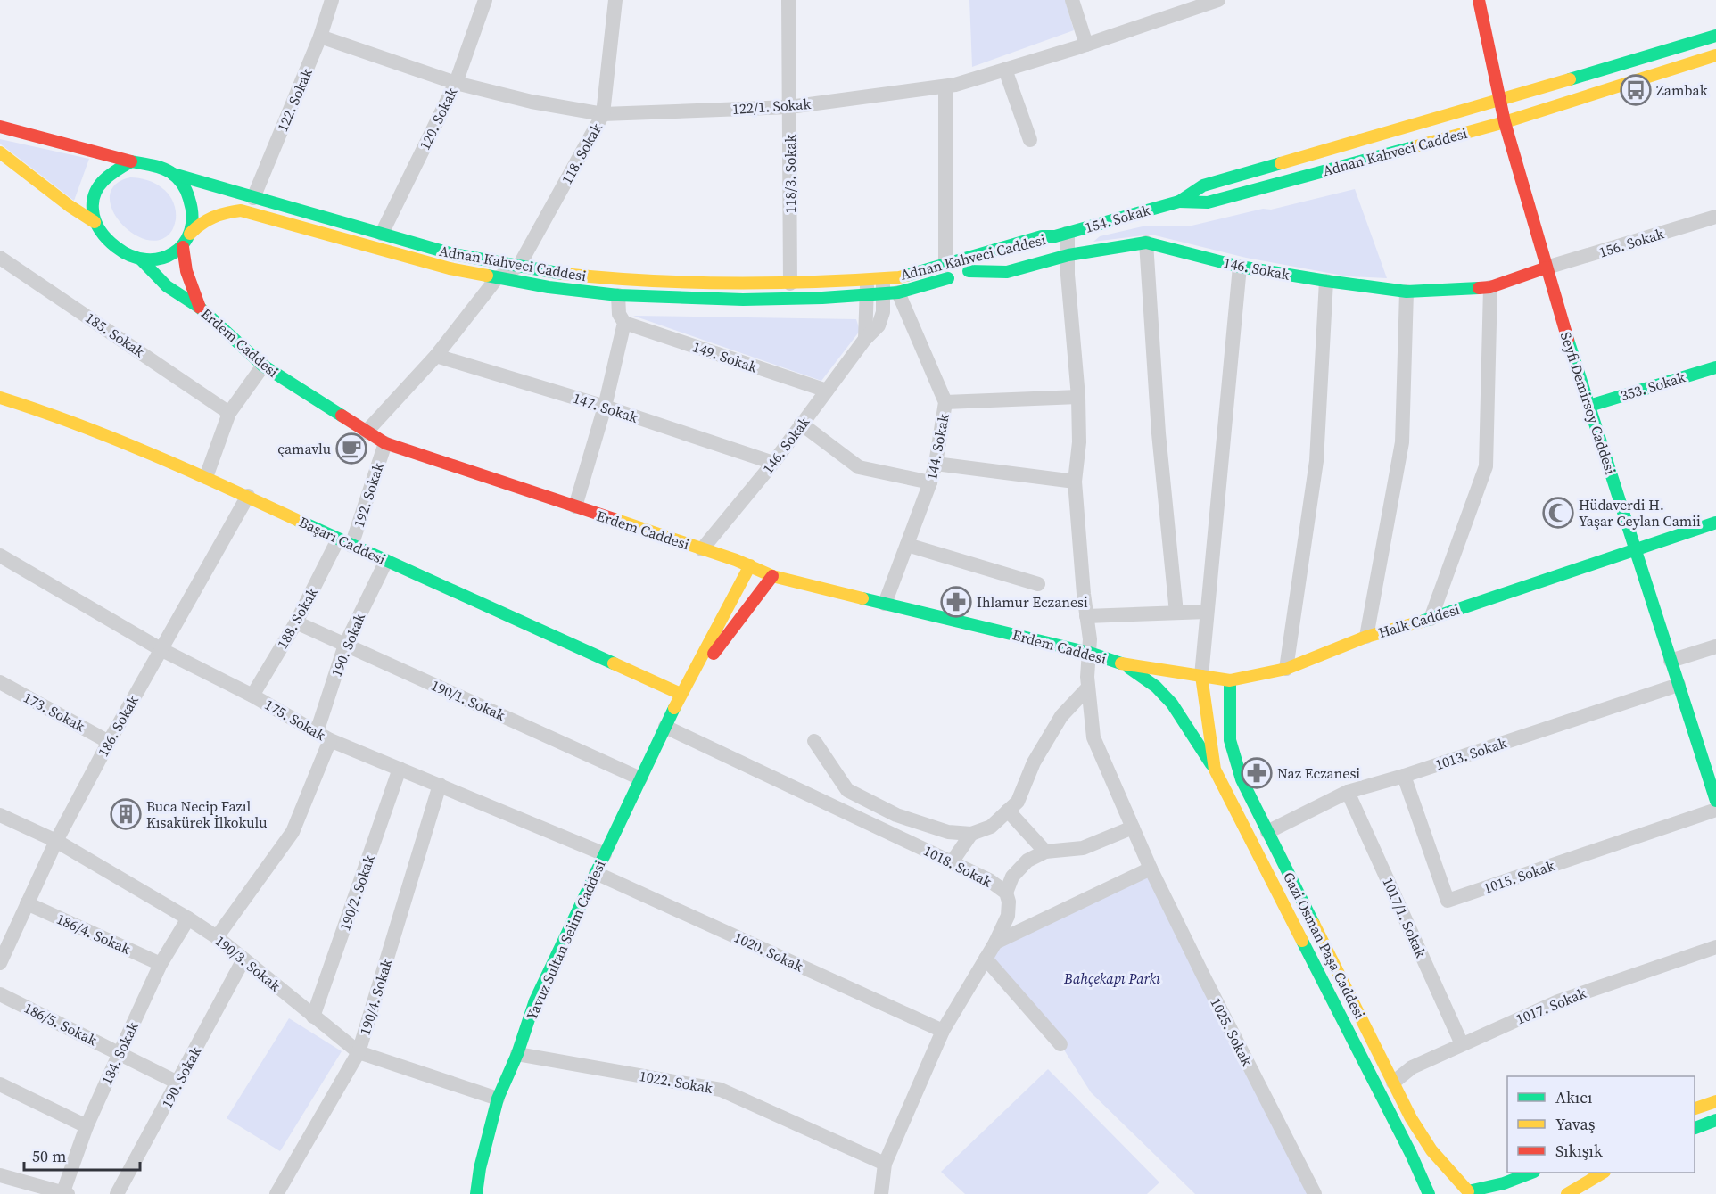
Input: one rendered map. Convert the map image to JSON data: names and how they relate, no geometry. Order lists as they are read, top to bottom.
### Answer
{
  "streets": {
    "main road": [
      "Adnan Kahveci Caddesi",
      "154. Sokak",
      "146. Sokak",
      "Erdem Caddesi",
      "353. Sokak",
      "Seyfi Demirsoy Caddesi",
      "Başarı Caddesi",
      "Halk Caddesi",
      "Yavuz Sultan Selim Caddesi",
      "Gazi Osman Paşa Caddesi"
    ],
    "street": [
      "122. Sokak",
      "122/1. Sokak",
      "120. Sokak",
      "118. Sokak",
      "118/3. Sokak",
      "156. Sokak",
      "185. Sokak",
      "149. Sokak",
      "147. Sokak",
      "144. Sokak",
      "192. Sokak",
      "188. Sokak",
      "190. Sokak",
      "190/1. Sokak",
      "173. Sokak",
      "175. Sokak",
      "186. Sokak",
      "1013. Sokak",
      "1018. Sokak",
      "1015. Sokak",
      "190/2. Sokak",
      "1017/1. Sokak",
      "186/4. Sokak",
      "1020. Sokak",
      "190/3. Sokak",
      "190/4. Sokak",
      "1017. Sokak",
      "186/5. Sokak",
      "1025. Sokak",
      "184. Sokak",
      "1022. Sokak"
    ]
  },
  "crossings": [
    ["122. Sokak", "122/1. Sokak"],
    ["122. Sokak", "Adnan Kahveci Caddesi"],
    ["122/1. Sokak", "120. Sokak"],
    ["122/1. Sokak", "118. Sokak"],
    ["122/1. Sokak", "118/3. Sokak"],
    ["120. Sokak", "Adnan Kahveci Caddesi"],
    ["Adnan Kahveci Caddesi", "118. Sokak"],
    ["Adnan Kahveci Caddesi", "118/3. Sokak"],
    ["Adnan Kahveci Caddesi", "154. Sokak"],
    ["Adnan Kahveci Caddesi", "146. Sokak"],
    ["Adnan Kahveci Caddesi", "Erdem Caddesi"],
    ["Adnan Kahveci Caddesi", "Seyfi Demirsoy Caddesi"],
    ["Adnan Kahveci Caddesi", "144. Sokak"],
    ["Adnan Kahveci Caddesi", "1025. Sokak"],
    ["154. Sokak", "1025. Sokak"],
    ["156. Sokak", "146. Sokak"],
    ["156. Sokak", "Seyfi Demirsoy Caddesi"],
    ["146. Sokak", "Erdem Caddesi"],
    ["146. Sokak", "149. Sokak"],
    ["146. Sokak", "Seyfi Demirsoy Caddesi"],
    ["146. Sokak", "147. Sokak"],
    ["146. Sokak", "144. Sokak"],
    ["146. Sokak", "1025. Sokak"],
    ["Erdem Caddesi", "144. Sokak"],
    ["Erdem Caddesi", "192. Sokak"],
    ["Erdem Caddesi", "Halk Caddesi"],
    ["Erdem Caddesi", "Yavuz Sultan Selim Caddesi"],
    ["Erdem Caddesi", "Gazi Osman Paşa Caddesi"],
    ["Erdem Caddesi", "1025. Sokak"],
    ["353. Sokak", "Seyfi Demirsoy Caddesi"],
    ["Seyfi Demirsoy Caddesi", "Halk Caddesi"],
    ["Seyfi Demirsoy Caddesi", "1013. Sokak"],
    ["192. Sokak", "Başarı Caddesi"],
    ["192. Sokak", "188. Sokak"],
    ["Başarı Caddesi", "188. Sokak"],
    ["Başarı Caddesi", "190. Sokak"],
    ["Başarı Caddesi", "186. Sokak"],
    ["Başarı Caddesi", "Yavuz Sultan Selim Caddesi"],
    ["188. Sokak", "190/1. Sokak"],
    ["188. Sokak", "175. Sokak"],
    ["Halk Caddesi", "Gazi Osman Paşa Caddesi"],
    ["190. Sokak", "190/1. Sokak"],
    ["190. Sokak", "175. Sokak"],
    ["190. Sokak", "190/3. Sokak"],
    ["190. Sokak", "186/5. Sokak"],
    ["190/1. Sokak", "Yavuz Sultan Selim Caddesi"],
    ["173. Sokak", "186. Sokak"],
    ["175. Sokak", "186. Sokak"],
    ["175. Sokak", "190/2. Sokak"],
    ["175. Sokak", "Yavuz Sultan Selim Caddesi"],
    ["175. Sokak", "190/4. Sokak"],
    ["186. Sokak", "186/4. Sokak"],
    ["186. Sokak", "190/3. Sokak"],
    ["1013. Sokak", "1015. Sokak"],
    ["1013. Sokak", "1017/1. Sokak"],
    ["1013. Sokak", "Gazi Osman Paşa Caddesi"],
    ["1018. Sokak", "Yavuz Sultan Selim Caddesi"],
    ["1018. Sokak", "1020. Sokak"],
    ["1018. Sokak", "1022. Sokak"],
    ["190/2. Sokak", "190/3. Sokak"],
    ["1017/1. Sokak", "1017. Sokak"],
    ["186/4. Sokak", "184. Sokak"],
    ["Yavuz Sultan Selim Caddesi", "1020. Sokak"],
    ["Yavuz Sultan Selim Caddesi", "190/3. Sokak"],
    ["Yavuz Sultan Selim Caddesi", "1022. Sokak"],
    ["Gazi Osman Paşa Caddesi", "1017. Sokak"],
    ["190/3. Sokak", "190/4. Sokak"],
    ["190/3. Sokak", "184. Sokak"],
    ["186/5. Sokak", "184. Sokak"]
  ],
  "parks": ["Bahçekapı Parkı"],
  "places": {
    "bus stop": ["Zambak"],
    "cafe": ["çamavlu"],
    "mosque": ["Hüdaverdi H. Yaşar Ceylan Camii"],
    "pharmacy": ["Ihlamur Eczanesi", "Naz Eczanesi"],
    "building": ["Buca Necip Fazıl Kısakürek İlkokulu"]
  },
  "legend": ["Akıcı", "Yavaş", "Sıkışık"],
  "scale_bar": "50 m"
}
